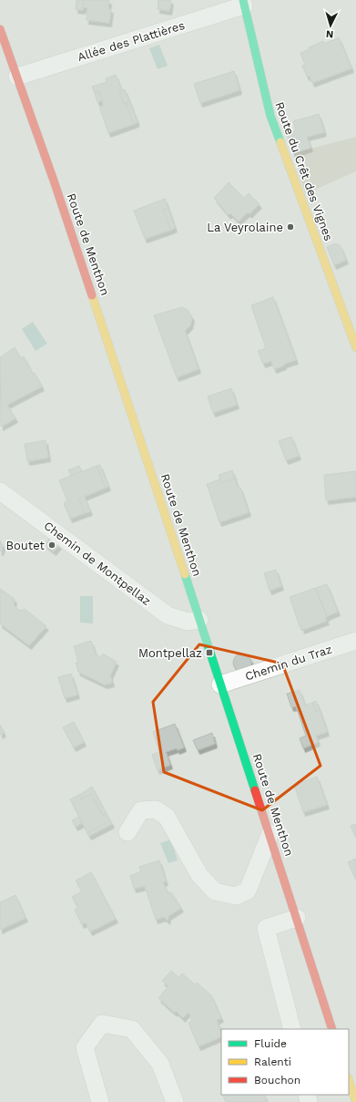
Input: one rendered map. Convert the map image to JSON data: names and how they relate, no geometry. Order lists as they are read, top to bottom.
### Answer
{
  "streets": {
    "main road": ["Route du Crêt des Vignes", "Route de Menthon"],
    "street": ["Allée des Plattières", "Chemin de Montpellaz", "Chemin du Traz"]
  },
  "crossings": [
    ["Allée des Plattières", "Route du Crêt des Vignes"],
    ["Allée des Plattières", "Route de Menthon"],
    ["Route de Menthon", "Chemin de Montpellaz"],
    ["Route de Menthon", "Chemin du Traz"]
  ],
  "places": {
    "other": ["La Veyrolaine", "Boutet"],
    "transit": ["Montpellaz"]
  },
  "legend": ["Fluide", "Ralenti", "Bouchon"],
  "north": "bottom"
}
